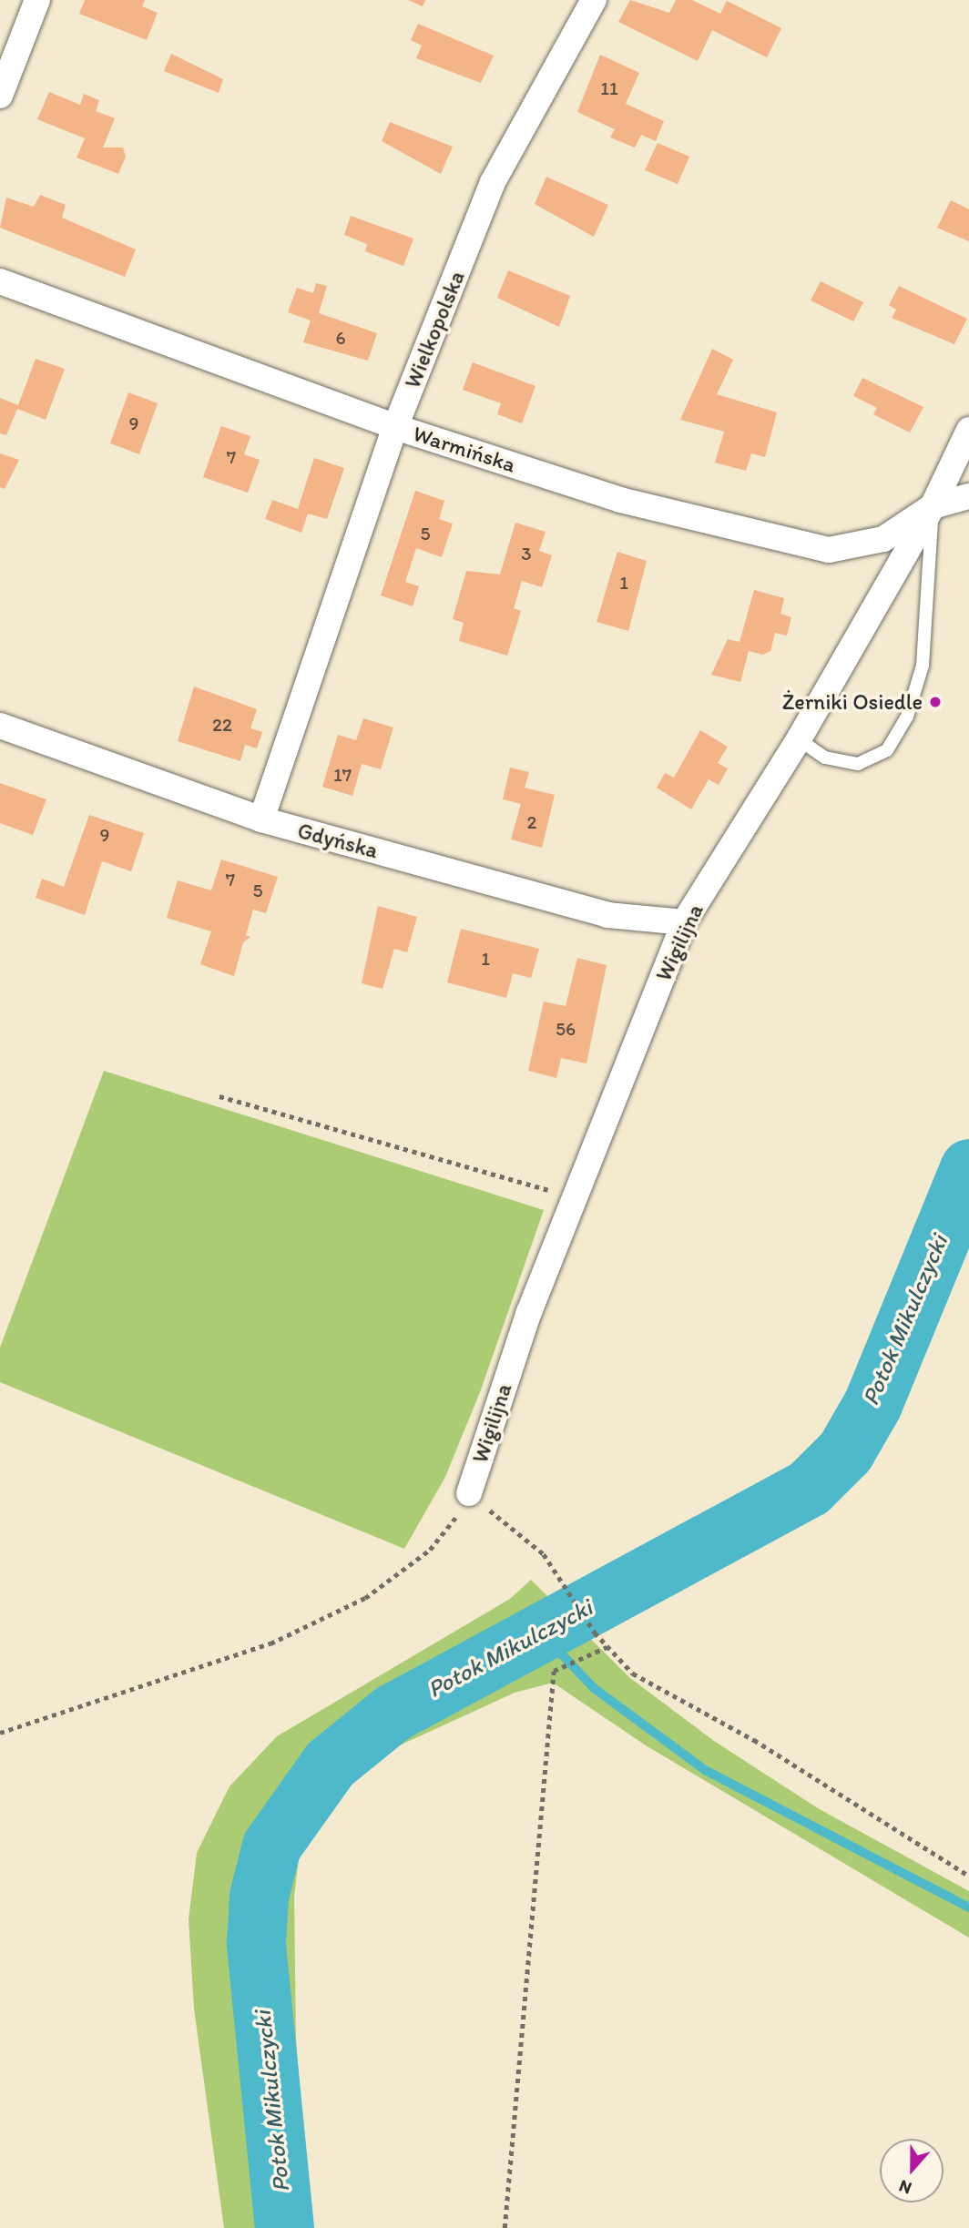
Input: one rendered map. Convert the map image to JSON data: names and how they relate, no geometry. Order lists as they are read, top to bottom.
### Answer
{
  "streets": {
    "street": [
      "Wielkopolska",
      "Warmińska",
      "Gdyńska",
      "Wigilijna"
    ]
  },
  "crossings": [
    ["Wielkopolska", "Warmińska"],
    ["Wielkopolska", "Gdyńska"],
    ["Warmińska", "Wigilijna"],
    ["Gdyńska", "Wigilijna"]
  ],
  "water": ["Potok Mikulczycki"],
  "places": ["Żerniki Osiedle"],
  "house_numbers": [
    "11",
    "6",
    "9",
    "7",
    "5",
    "3",
    "1",
    "22",
    "17",
    "2",
    "9",
    "7",
    "5",
    "1",
    "56"
  ],
  "north": "bottom"
}
